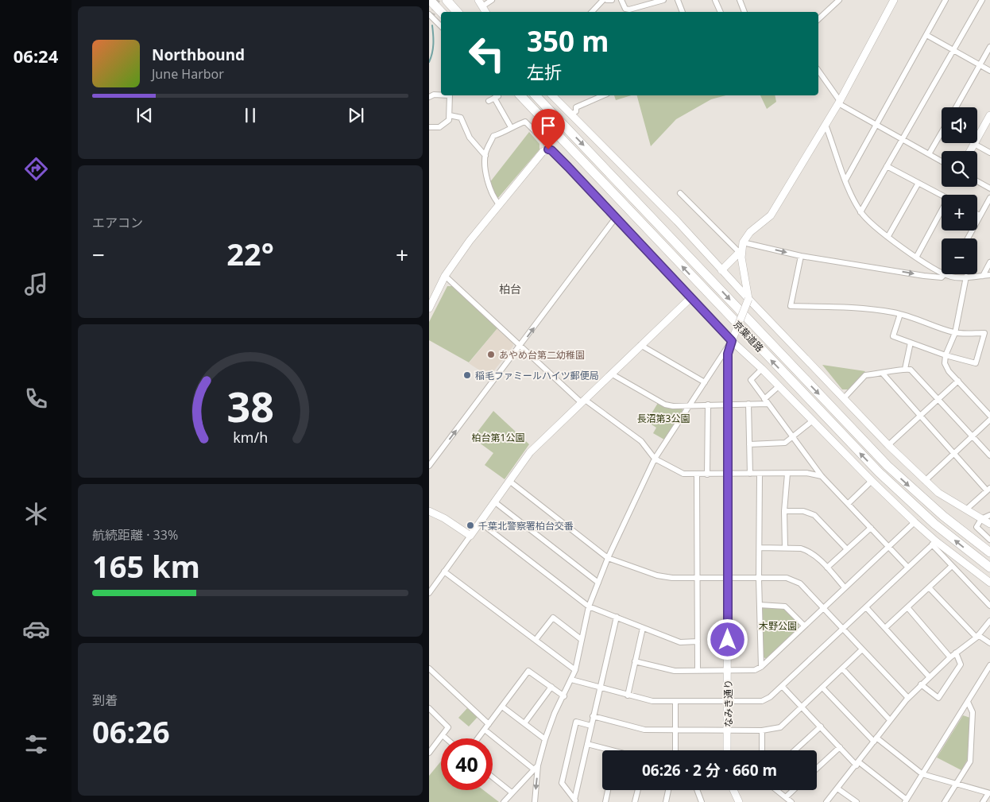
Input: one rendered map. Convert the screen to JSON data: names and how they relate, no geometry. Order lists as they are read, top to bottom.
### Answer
{
  "streets": {
    "highway": ["京葉道路"],
    "street": ["なみき通り"]
  },
  "districts": ["柏台"],
  "parks": ["長沼第3公園", "柏台第1公園", "木野公園"],
  "places": ["あやめ台第二幼稚園", "稲毛ファミールハイツ郵便局", "千葉北警察署柏台交番"],
  "page": {
    "tabs": "06:24",
    "turn": ["350 m", "左折"],
    "song": ["Northbound", "June Harbor"],
    "map_buttons": ["+", "−"],
    "tile": [
      "エアコン",
      ["航続距離 · 33%", "165 km"],
      ["到着", "06:26"]
    ],
    "heat": ["−", "22°", "+"],
    "limit": "40",
    "trip": "06:26 · 2 分 · 660 m",
    "gauge": ["38", "km/h"]
  }
}
